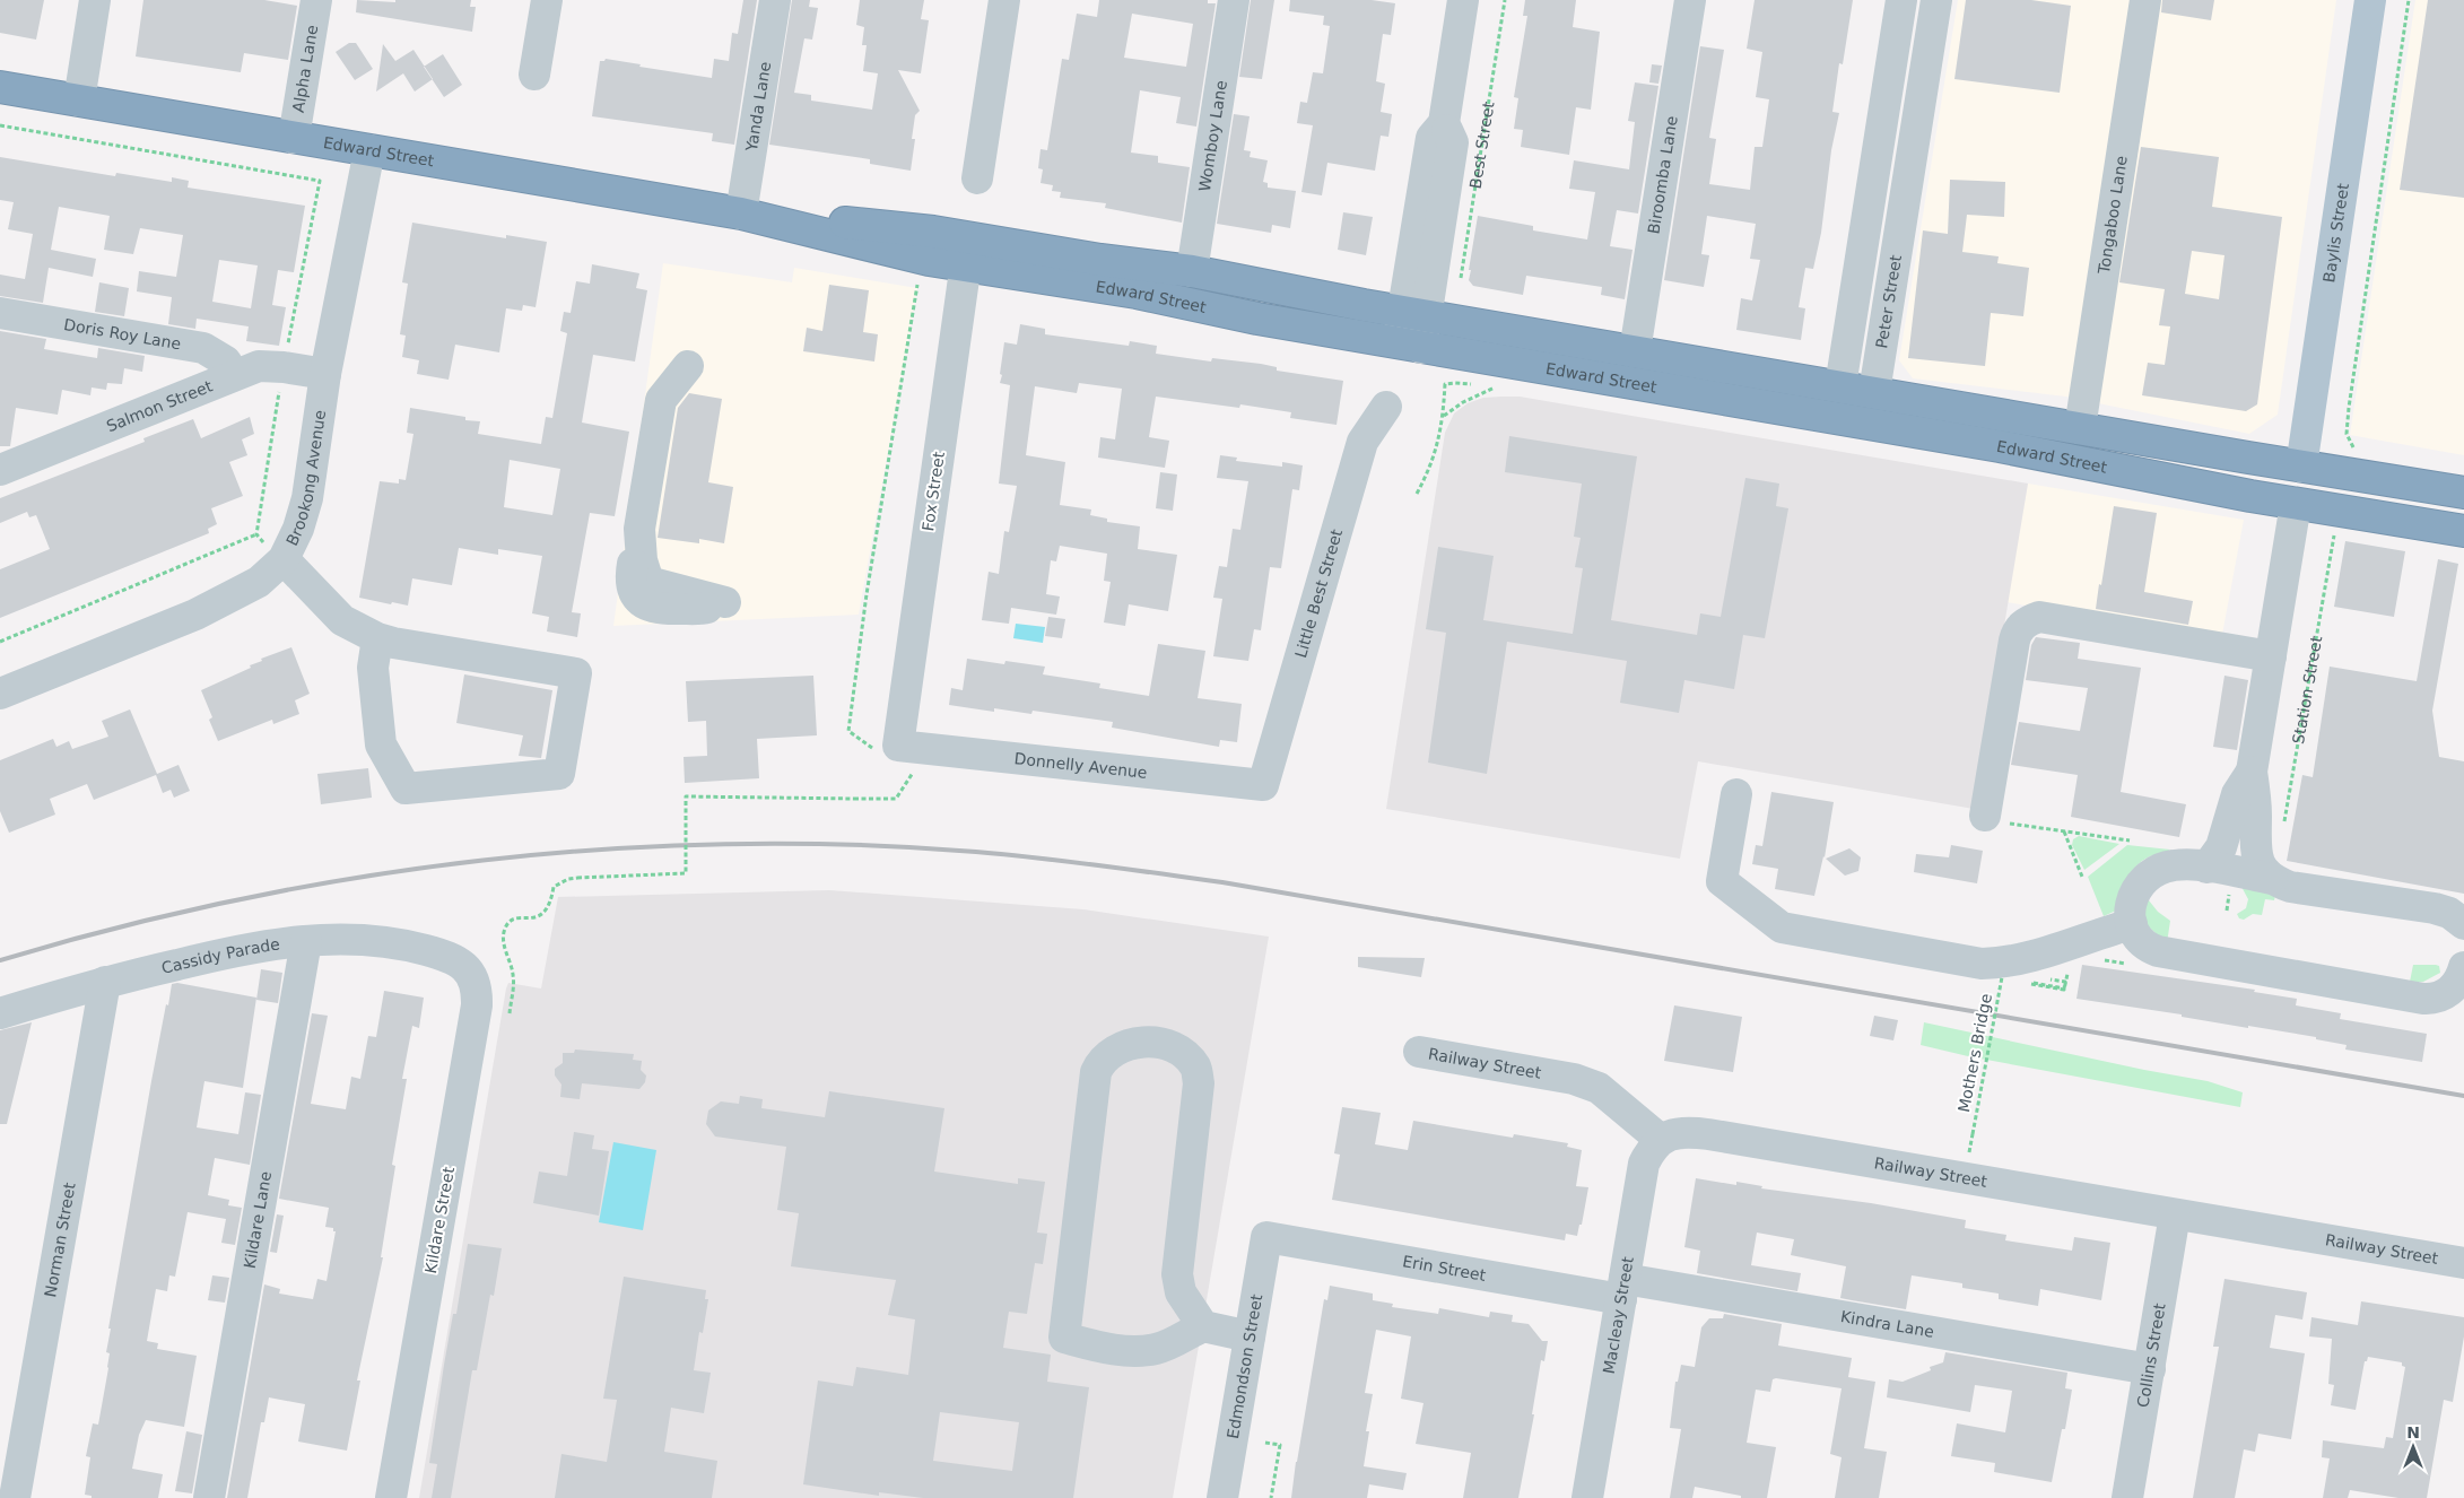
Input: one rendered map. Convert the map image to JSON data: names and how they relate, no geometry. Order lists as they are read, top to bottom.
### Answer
{
  "streets": {
    "highway": ["Edward Street"],
    "main road": ["Baylis Street"],
    "street": [
      "Alpha Lane",
      "Yanda Lane",
      "Womboy Lane",
      "Biroomba Lane",
      "Tongaboo Lane",
      "Peter Street",
      "Doris Roy Lane",
      "Salmon Street",
      "Brookong Avenue",
      "Fox Street",
      "Little Best Street",
      "Donnelly Avenue",
      "Cassidy Parade",
      "Railway Street",
      "Kildare Lane",
      "Kildare Street",
      "Norman Street",
      "Erin Street",
      "Macleay Street",
      "Kindra Lane",
      "Collins Street",
      "Edmondson Street"
    ],
    "path": ["Best Street", "Station Street", "Mothers Bridge"]
  },
  "crossings": [
    ["Alpha Lane", "Edward Street"],
    ["Yanda Lane", "Edward Street"],
    ["Womboy Lane", "Edward Street"],
    ["Edward Street", "Biroomba Lane"],
    ["Edward Street", "Tongaboo Lane"],
    ["Edward Street", "Baylis Street"],
    ["Edward Street", "Peter Street"],
    ["Edward Street", "Brookong Avenue"],
    ["Edward Street", "Fox Street"],
    ["Doris Roy Lane", "Salmon Street"],
    ["Salmon Street", "Brookong Avenue"],
    ["Fox Street", "Donnelly Avenue"],
    ["Little Best Street", "Donnelly Avenue"],
    ["Cassidy Parade", "Kildare Lane"],
    ["Cassidy Parade", "Kildare Street"],
    ["Cassidy Parade", "Norman Street"],
    ["Railway Street", "Macleay Street"],
    ["Railway Street", "Collins Street"],
    ["Erin Street", "Macleay Street"],
    ["Erin Street", "Kindra Lane"],
    ["Erin Street", "Edmondson Street"],
    ["Macleay Street", "Kindra Lane"],
    ["Kindra Lane", "Collins Street"]
  ],
  "north": "top"
}
